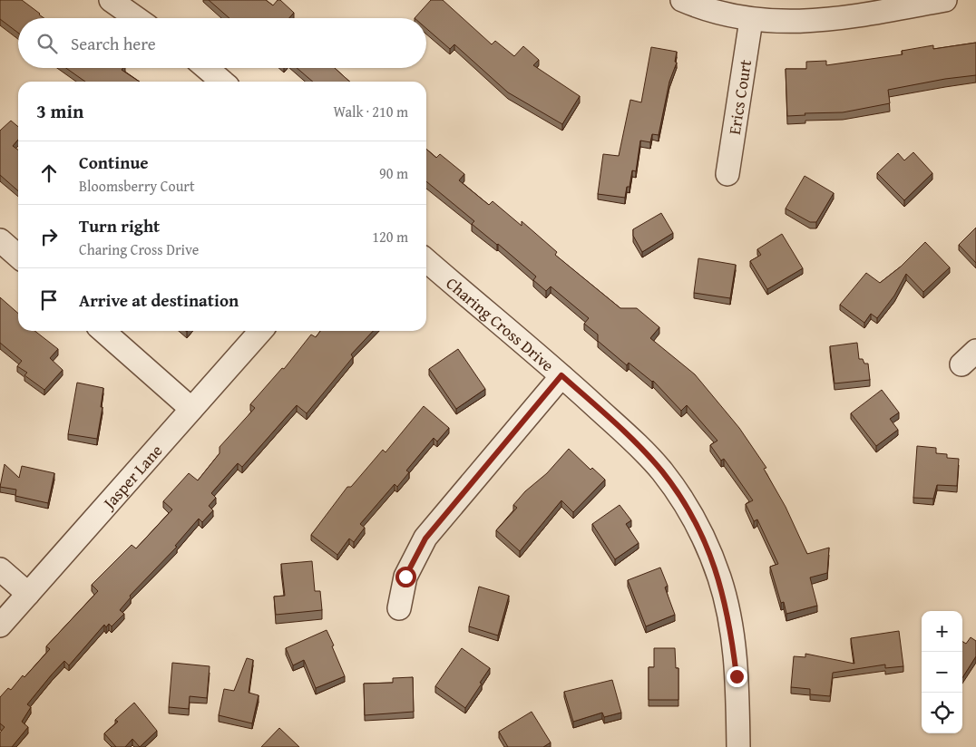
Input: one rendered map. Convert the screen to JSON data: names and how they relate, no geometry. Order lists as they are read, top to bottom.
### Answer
{
  "streets": {
    "street": ["Erics Court", "Charing Cross Drive", "Jasper Lane"]
  },
  "page": {
    "search": "Search here",
    "heading": ["3 min", "Walk · 210 m"],
    "list": [
      ["Continue", "Bloomsberry Court", "90 m"],
      ["Turn right", "Charing Cross Drive", "120 m"],
      "Arrive at destination"
    ],
    "map_buttons": ["+", "−"]
  }
}
